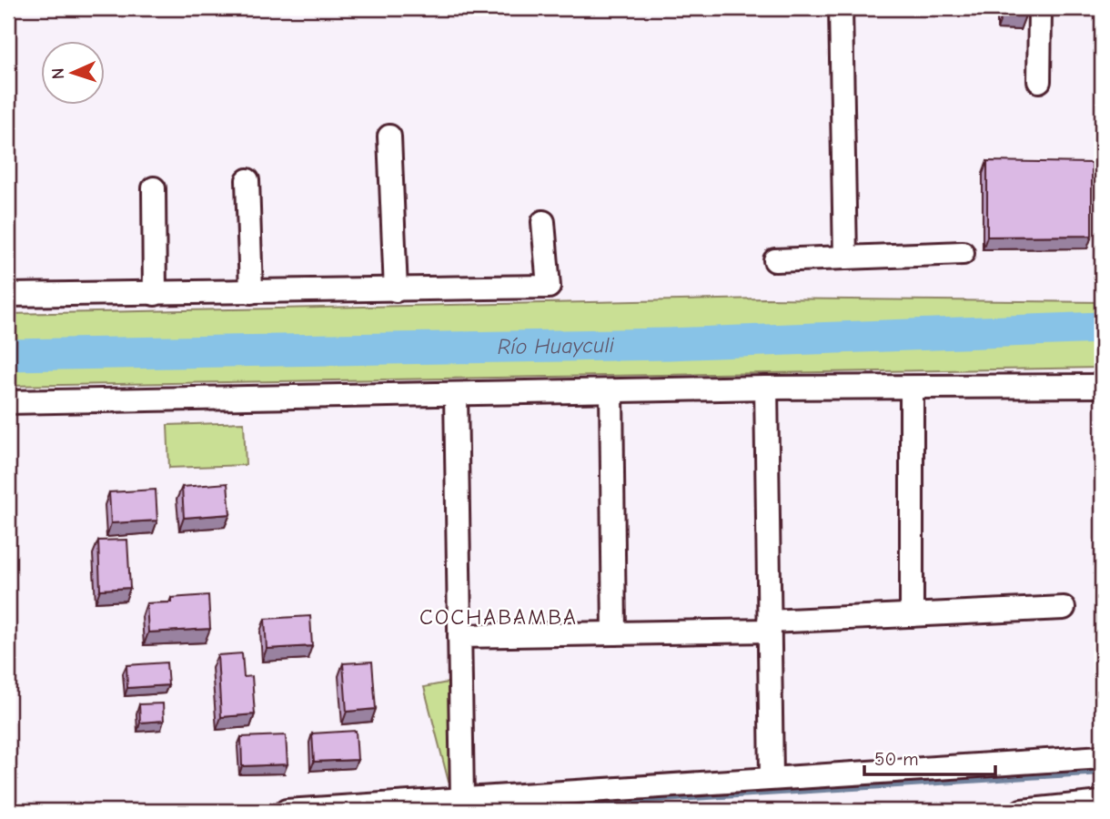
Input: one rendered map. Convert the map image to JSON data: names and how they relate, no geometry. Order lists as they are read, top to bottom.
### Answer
{
  "districts": ["COCHABAMBA"],
  "water": ["Río Huayculi"],
  "scale_bar": "50 m",
  "north": "left"
}
